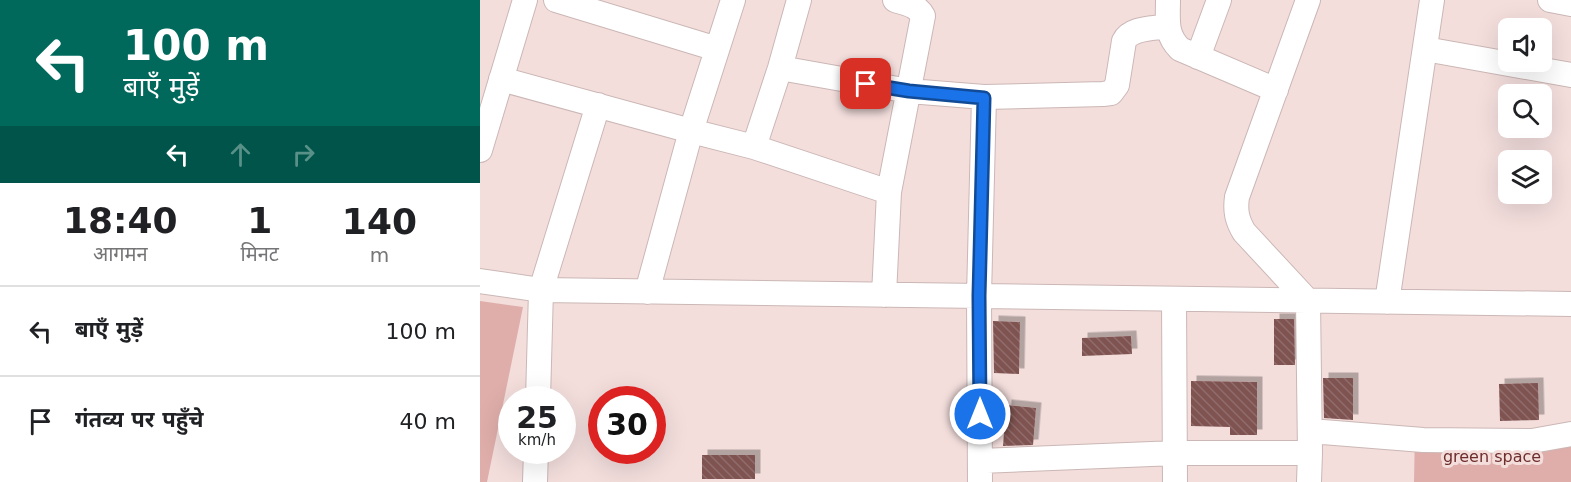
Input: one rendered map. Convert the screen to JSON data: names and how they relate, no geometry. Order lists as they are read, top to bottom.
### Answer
{
  "parks": ["green space"],
  "page": {
    "turn": ["100 m", "बाएँ मुड़ें"],
    "eta": [
      "18:40",
      "आगमन",
      "1",
      "मिनट",
      "140",
      "m"
    ],
    "list": [
      {
        "name": "बाएँ मुड़ें",
        "value": "100 m"
      },
      {
        "name": "गंतव्य पर पहुँचे",
        "value": "40 m"
      }
    ],
    "speed": "25 km/h",
    "limit": "30"
  }
}
